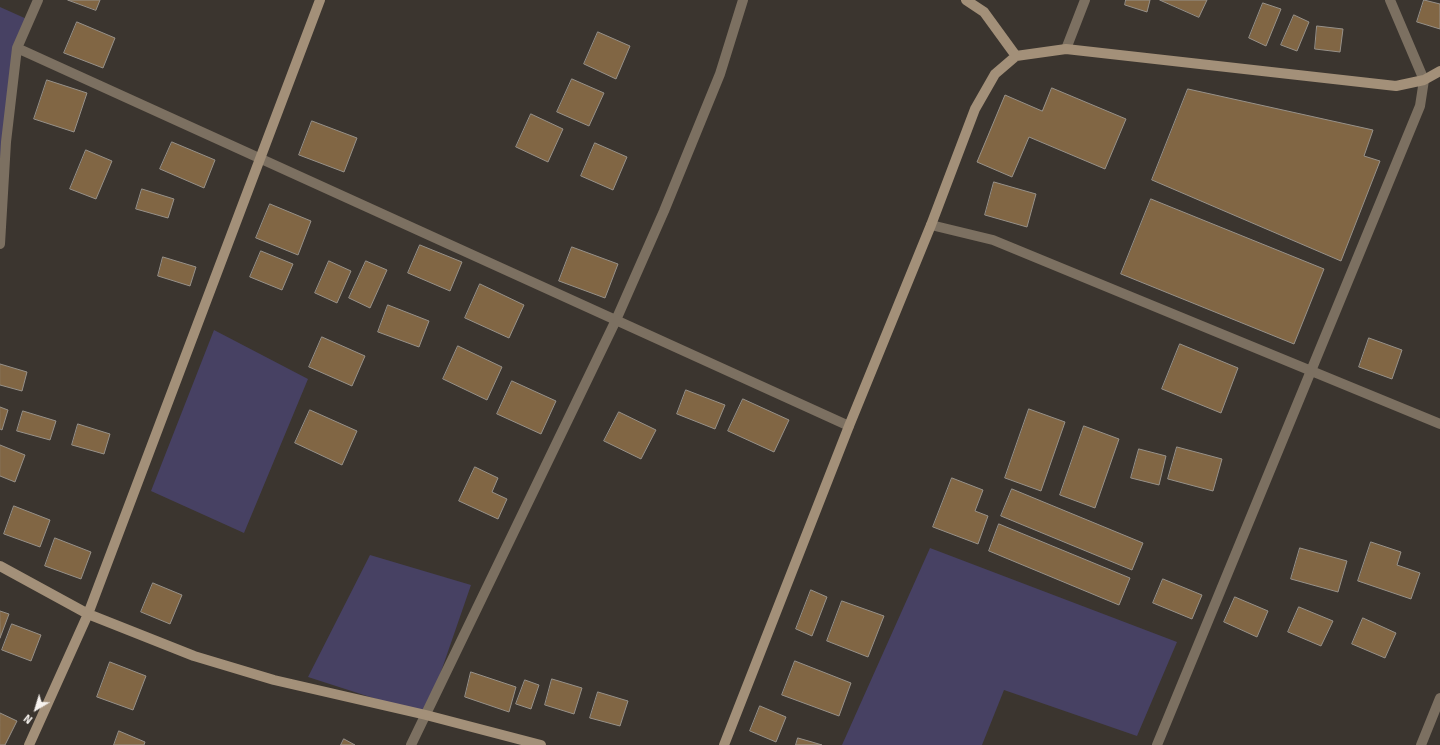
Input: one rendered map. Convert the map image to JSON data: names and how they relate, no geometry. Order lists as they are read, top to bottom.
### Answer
{
  "north": "bottom left"
}
